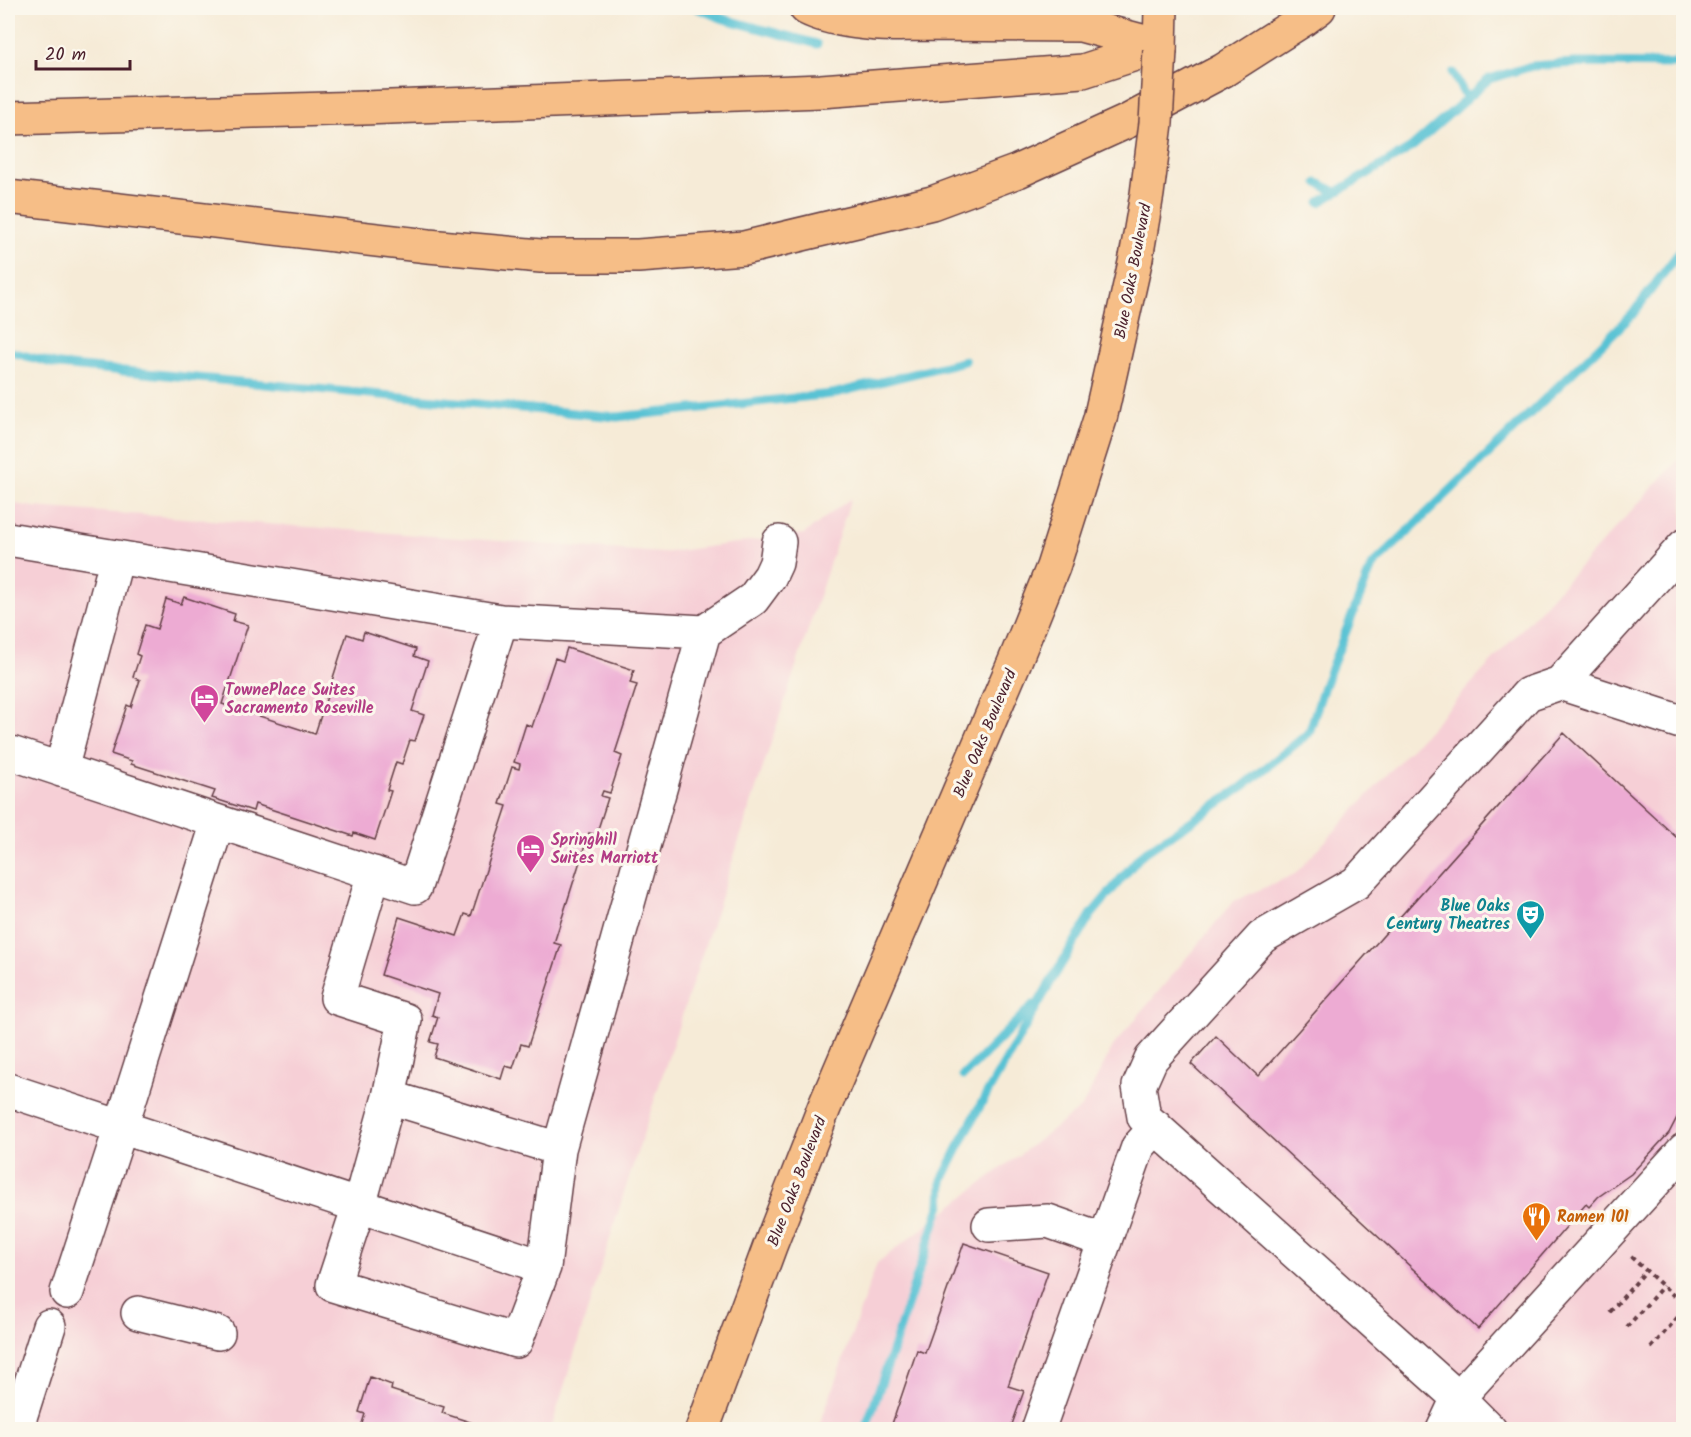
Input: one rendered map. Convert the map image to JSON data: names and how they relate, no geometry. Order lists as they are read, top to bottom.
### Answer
{
  "streets": {
    "main road": ["Blue Oaks Boulevard"]
  },
  "places": {
    "hotel": ["TownePlace Suites Sacramento Roseville", "Springhill Suites Marriott"],
    "theatre": ["Blue Oaks Century Theatres"],
    "restaurant": ["Ramen 101"]
  },
  "scale_bar": "20 m"
}
